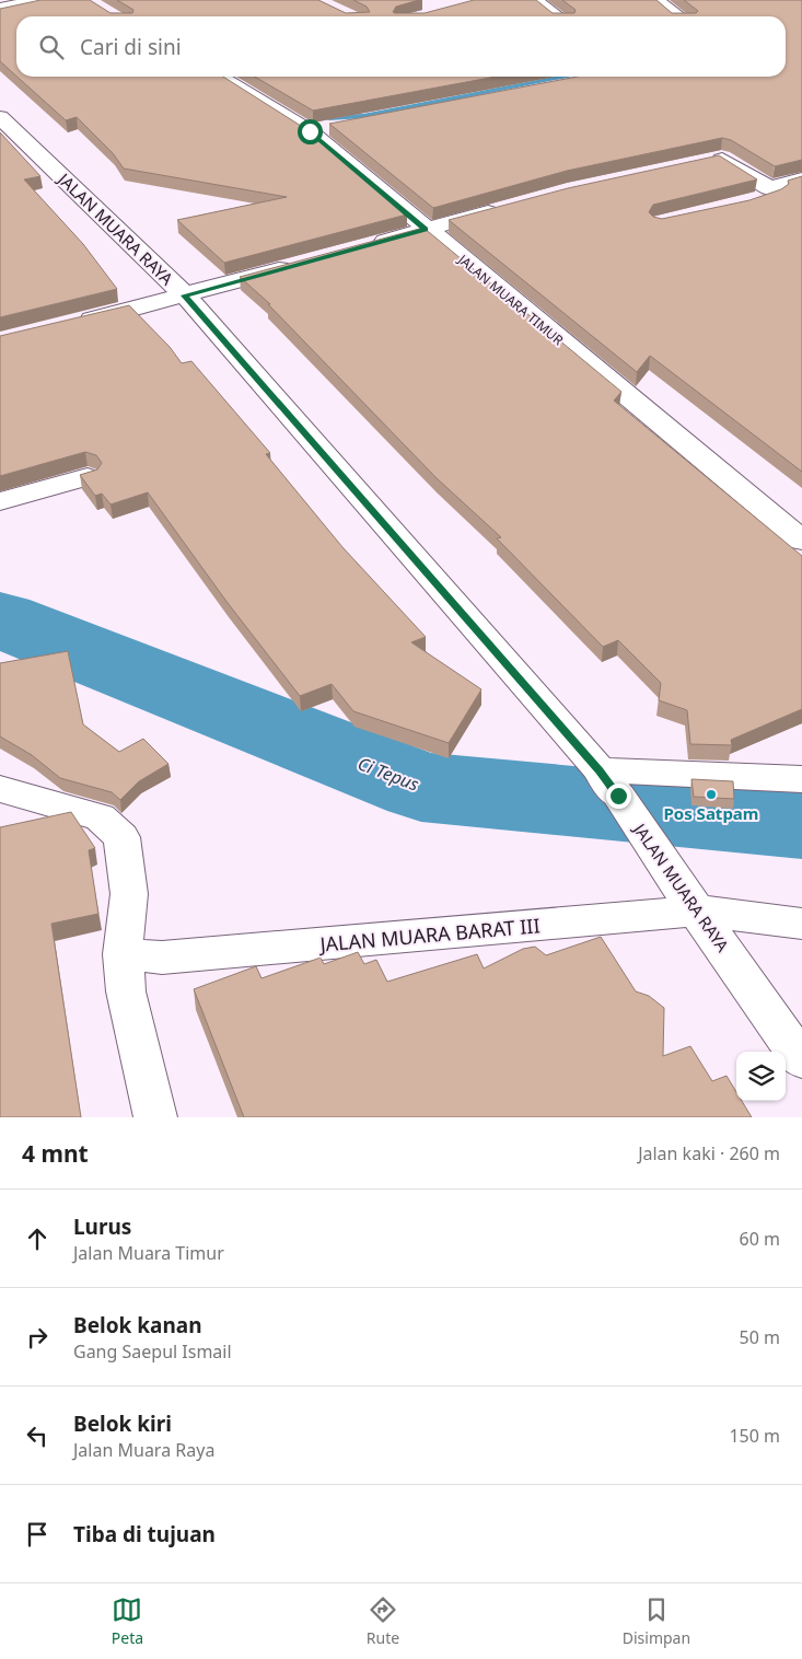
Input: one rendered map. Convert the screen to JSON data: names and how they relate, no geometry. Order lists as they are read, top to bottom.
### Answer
{
  "streets": {
    "street": ["JALAN MUARA RAYA", "JALAN MUARA TIMUR", "JALAN MUARA BARAT III"]
  },
  "crossings": [
    ["JALAN MUARA RAYA", "JALAN MUARA BARAT III"]
  ],
  "water": ["Ci Tepus"],
  "places": ["Pos Satpam"],
  "page": {
    "search": "Cari di sini",
    "heading": ["4 mnt", "Jalan kaki · 260 m"],
    "list": [
      ["Lurus", "Jalan Muara Timur", "60 m"],
      ["Belok kanan", "Gang Saepul Ismail", "50 m"],
      ["Belok kiri", "Jalan Muara Raya", "150 m"],
      "Tiba di tujuan"
    ],
    "nav": ["Peta", "Rute", "Disimpan"]
  }
}
